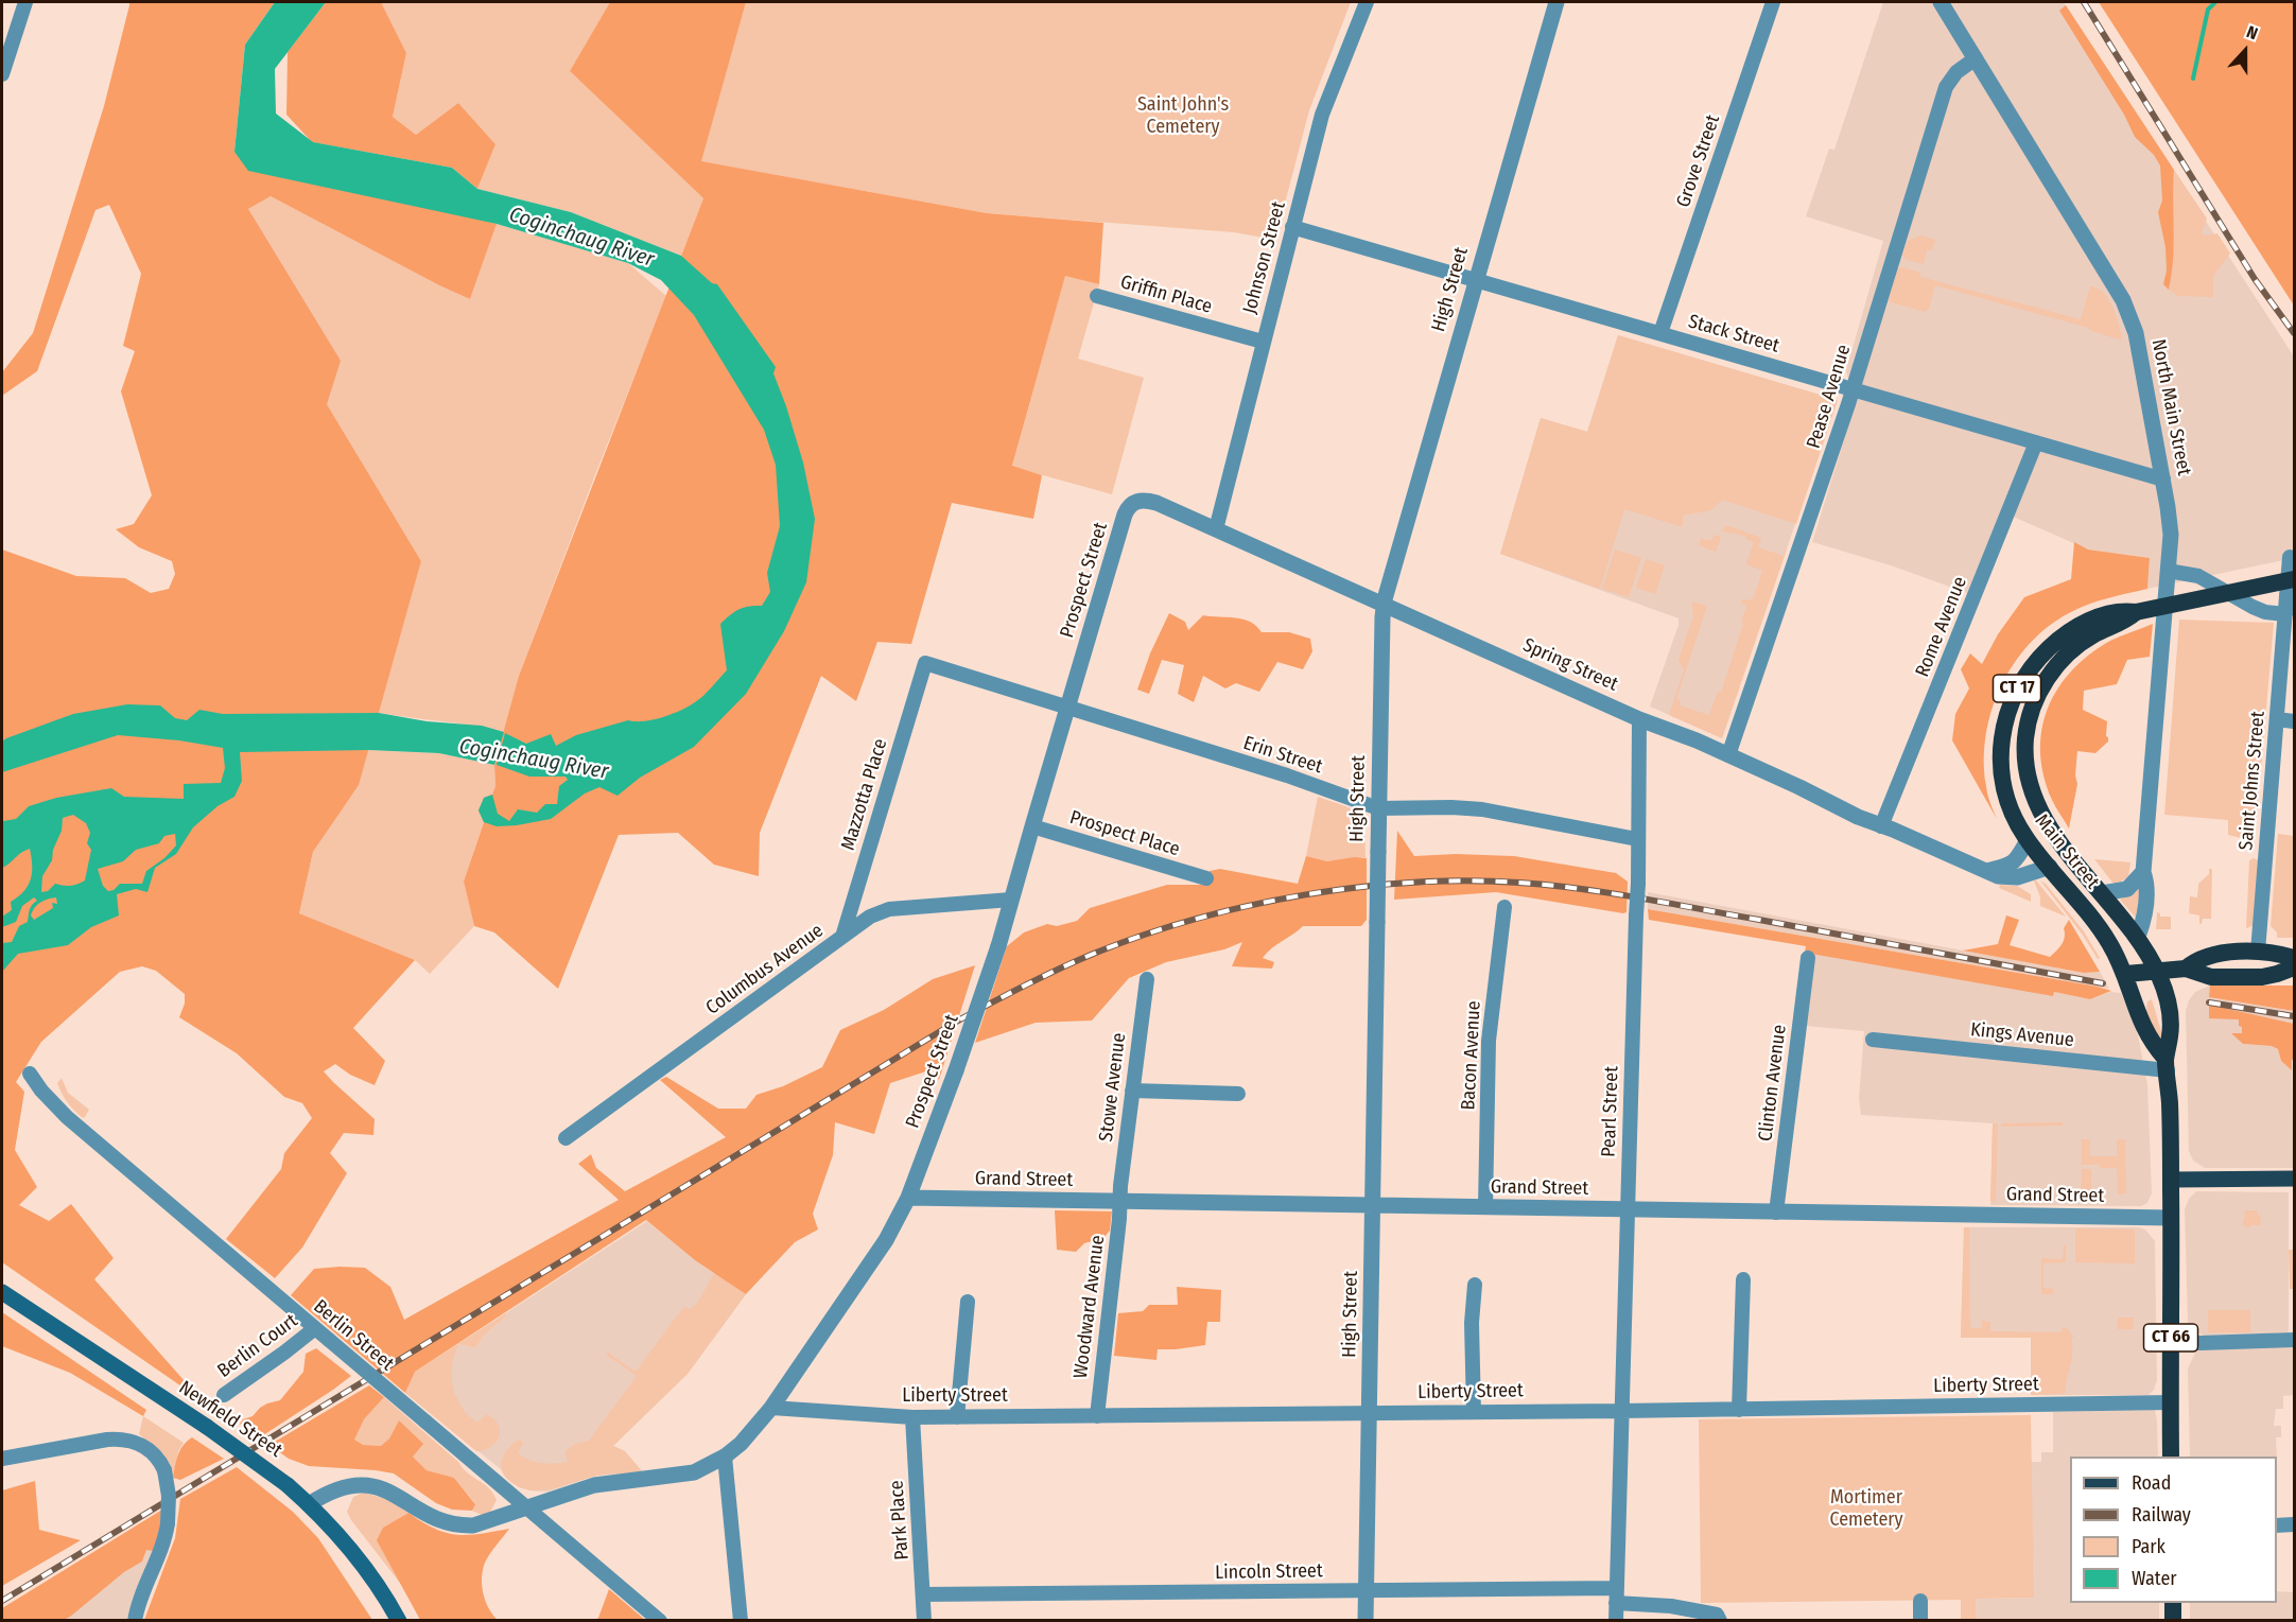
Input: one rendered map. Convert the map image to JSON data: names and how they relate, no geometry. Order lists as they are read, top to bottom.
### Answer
{
  "streets": {
    "highway": ["CT 17", "Main Street", "CT 66"],
    "main road": ["Newfield Street"],
    "street": [
      "Grove Street",
      "Johnson Street",
      "High Street",
      "Griffin Place",
      "Stack Street",
      "Pease Avenue",
      "North Main Street",
      "Prospect Street",
      "Rome Avenue",
      "Spring Street",
      "Erin Street",
      "Saint Johns Street",
      "Mazzotta Place",
      "Prospect Place",
      "Columbus Avenue",
      "Kings Avenue",
      "Bacon Avenue",
      "Clinton Avenue",
      "Stowe Avenue",
      "Pearl Street",
      "Grand Street",
      "Woodward Avenue",
      "Berlin Street",
      "Berlin Court",
      "Liberty Street",
      "Park Place",
      "Lincoln Street"
    ]
  },
  "crossings": [
    ["Grove Street", "Stack Street"],
    ["Johnson Street", "Griffin Place"],
    ["Johnson Street", "Stack Street"],
    ["Johnson Street", "Spring Street"],
    ["High Street", "Stack Street"],
    ["High Street", "Spring Street"],
    ["High Street", "Erin Street"],
    ["High Street", "Grand Street"],
    ["High Street", "Liberty Street"],
    ["High Street", "Lincoln Street"],
    ["Stack Street", "Pease Avenue"],
    ["Stack Street", "North Main Street"],
    ["Stack Street", "Rome Avenue"],
    ["Pease Avenue", "North Main Street"],
    ["Pease Avenue", "Spring Street"],
    ["North Main Street", "Main Street"],
    ["Prospect Street", "Spring Street"],
    ["Prospect Street", "Erin Street"],
    ["Prospect Street", "Prospect Place"],
    ["Prospect Street", "Columbus Avenue"],
    ["Prospect Street", "Grand Street"],
    ["Prospect Street", "Liberty Street"],
    ["Rome Avenue", "Spring Street"],
    ["Spring Street", "Main Street"],
    ["Spring Street", "Pearl Street"],
    ["Erin Street", "Mazzotta Place"],
    ["Erin Street", "Pearl Street"],
    ["Mazzotta Place", "Columbus Avenue"],
    ["Main Street", "Kings Avenue"],
    ["Main Street", "Grand Street"],
    ["Main Street", "Liberty Street"],
    ["Bacon Avenue", "Grand Street"],
    ["Clinton Avenue", "Grand Street"],
    ["Stowe Avenue", "Grand Street"],
    ["Stowe Avenue", "Woodward Avenue"],
    ["Pearl Street", "Grand Street"],
    ["Pearl Street", "Liberty Street"],
    ["Pearl Street", "Lincoln Street"],
    ["Grand Street", "Woodward Avenue"],
    ["Woodward Avenue", "Liberty Street"],
    ["Berlin Street", "Berlin Court"],
    ["Liberty Street", "Park Place"],
    ["Park Place", "Lincoln Street"]
  ],
  "water": ["Coginchaug River"],
  "parks": ["Saint John's Cemetery", "Mortimer Cemetery"],
  "legend": [
    "Road",
    "Railway",
    "Park",
    "Water"
  ],
  "north": "top"
}
